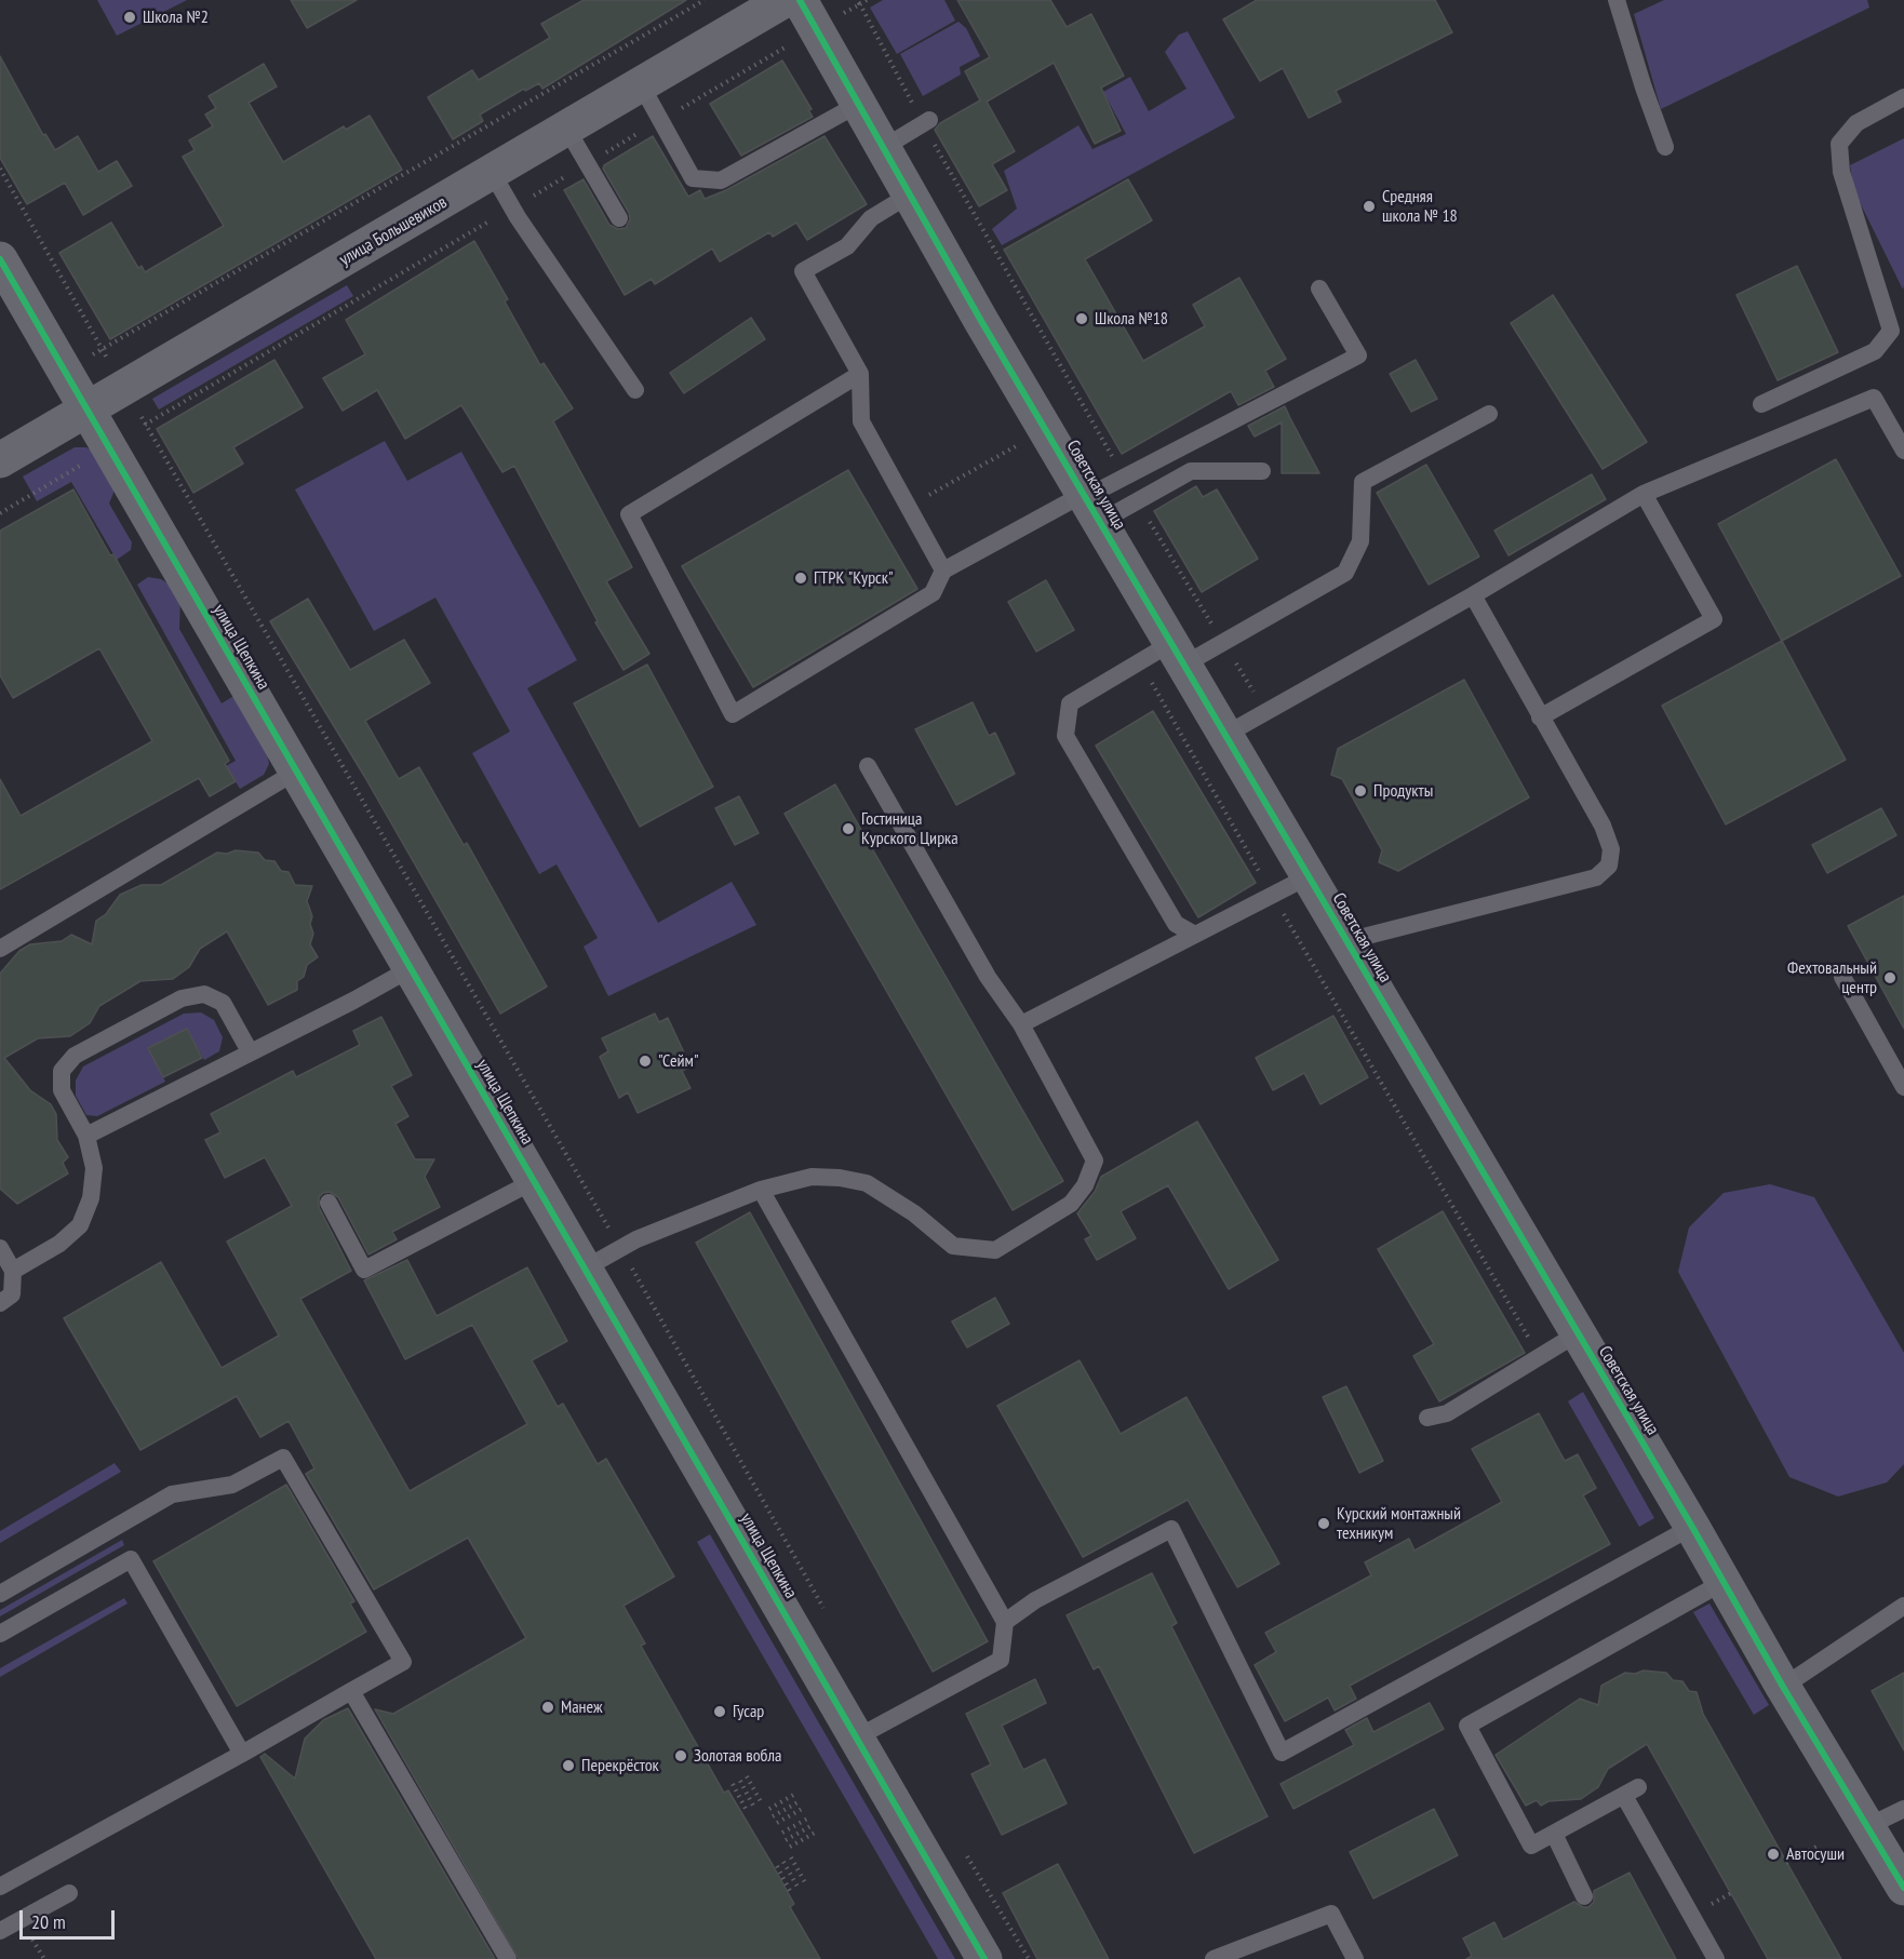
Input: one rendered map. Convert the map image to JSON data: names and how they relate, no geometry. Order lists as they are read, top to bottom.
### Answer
{
  "streets": {
    "street": ["улица Большевиков", "Советская улица", "улица Щепкина"]
  },
  "crossings": [
    ["улица Большевиков", "улица Щепкина"]
  ],
  "places": [
    "Школа №2",
    "Средняя школа № 18",
    "Школа №18",
    "ГТРК \"Курск\"",
    "Продукты",
    "Гостиница Курского Цирка",
    "Фехтовальный центр",
    "\"Сейм\"",
    "Курский монтажный техникум",
    "Манеж",
    "Гусар",
    "Золотая вобла",
    "Перекрёсток",
    "Автосуши"
  ],
  "scale_bar": "20 m"
}
